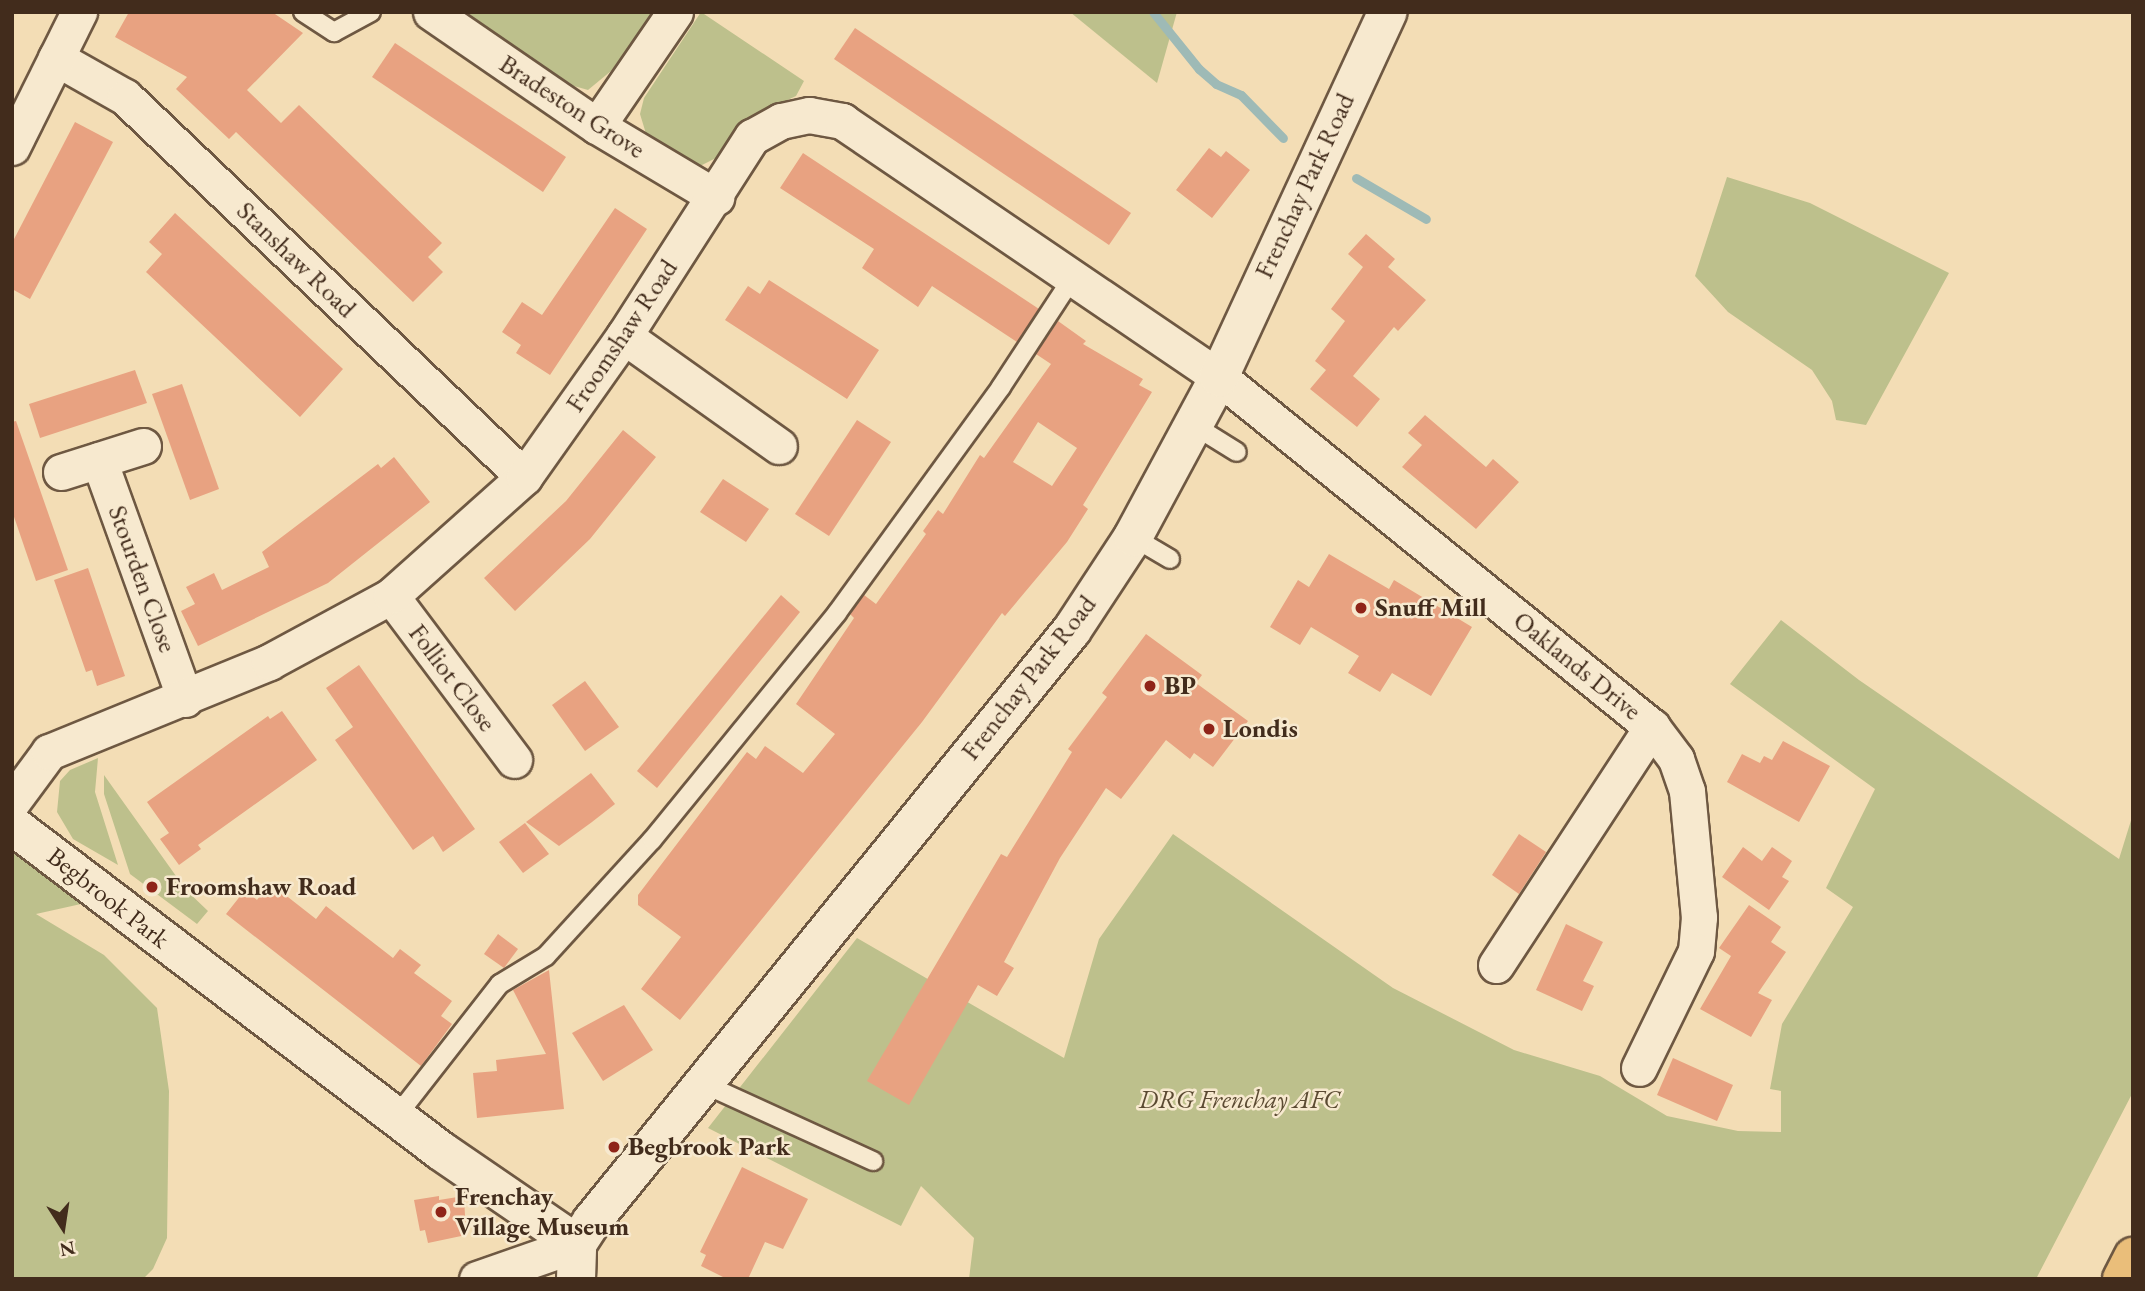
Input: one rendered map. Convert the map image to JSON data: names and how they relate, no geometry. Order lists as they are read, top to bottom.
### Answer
{
  "streets": {
    "main road": ["Frenchay Park Road", "Begbrook Park"],
    "street": [
      "Bradeston Grove",
      "Stanshaw Road",
      "Froomshaw Road",
      "Stourden Close",
      "Oaklands Drive",
      "Folliot Close"
    ]
  },
  "crossings": [
    ["Bradeston Grove", "Froomshaw Road"],
    ["Frenchay Park Road", "Froomshaw Road"],
    ["Frenchay Park Road", "Oaklands Drive"],
    ["Frenchay Park Road", "Begbrook Park"],
    ["Stanshaw Road", "Froomshaw Road"],
    ["Froomshaw Road", "Stourden Close"],
    ["Froomshaw Road", "Oaklands Drive"],
    ["Froomshaw Road", "Folliot Close"]
  ],
  "parks": ["DRG Frenchay AFC"],
  "places": [
    "Snuff Mill",
    "BP",
    "Londis",
    "Froomshaw Road",
    "Begbrook Park",
    "Frenchay Village Museum"
  ],
  "north": "bottom"
}
